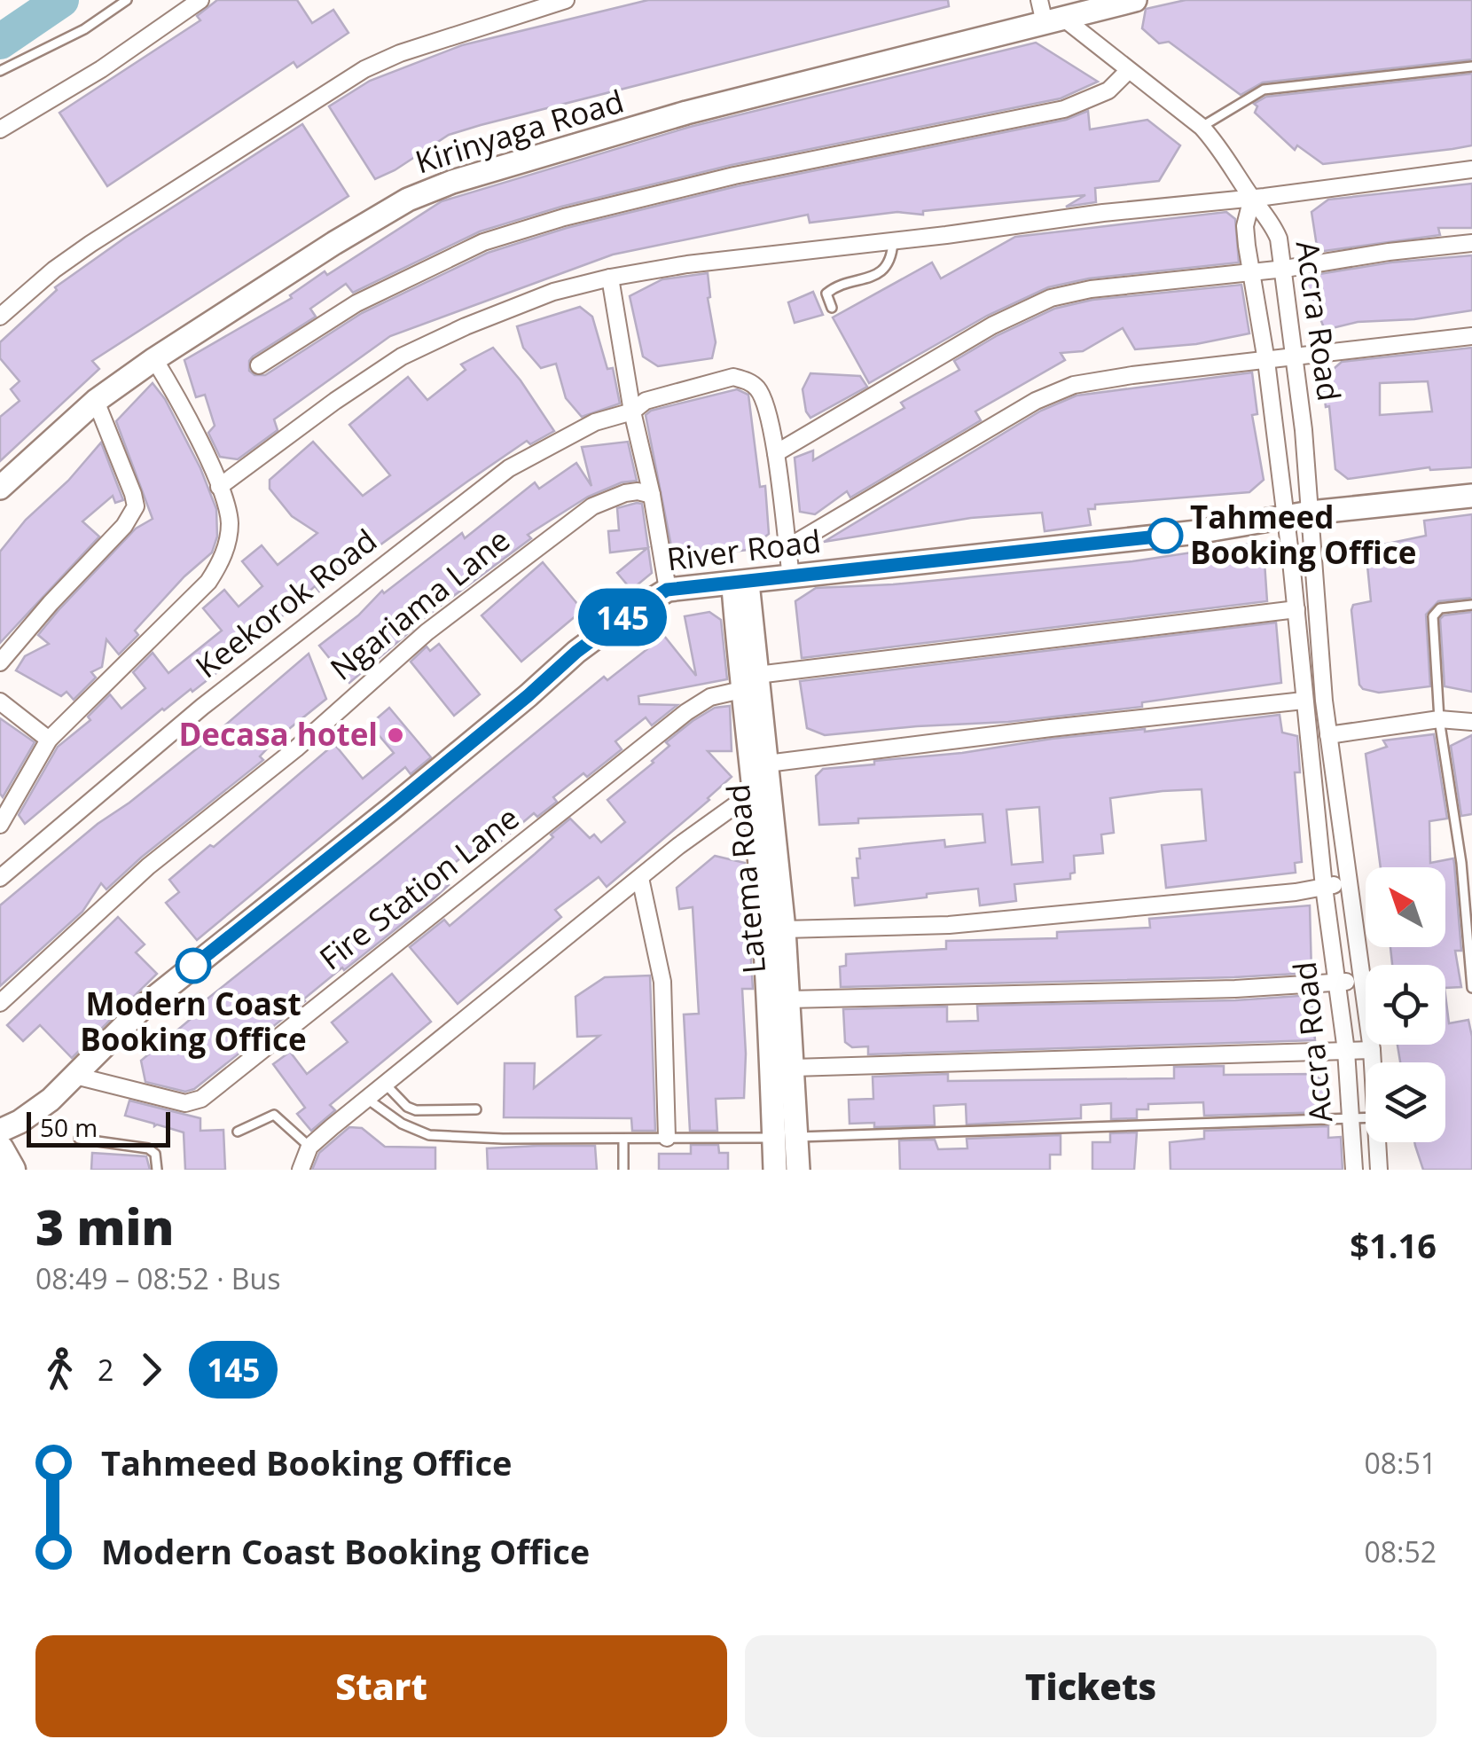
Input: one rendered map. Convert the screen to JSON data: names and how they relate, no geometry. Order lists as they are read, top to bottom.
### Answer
{
  "streets": {
    "street": [
      "Kirinyaga Road",
      "Accra Road",
      "River Road",
      "Keekorok Road",
      "Ngariama Lane",
      "Latema Road",
      "Fire Station Lane"
    ]
  },
  "crossings": [
    ["Accra Road", "River Road"],
    ["Accra Road", "Fire Station Lane"],
    ["River Road", "Latema Road"],
    ["River Road", "Fire Station Lane"],
    ["Latema Road", "Fire Station Lane"]
  ],
  "places": ["Tahmeed Booking Office", "Decasa hotel", "Modern Coast Booking Office"],
  "lines": ["bus line 145"],
  "scale_bar": "50 m",
  "north": "top left",
  "page": {
    "on_map": "145",
    "scale": "50 m",
    "heading": ["3 min", "08:49 – 08:52 · Bus", "$1.16"],
    "legs": ["2", "145"],
    "list": [
      {
        "name": "Tahmeed Booking Office",
        "value": "08:51"
      },
      {
        "name": "Modern Coast Booking Office",
        "value": "08:52"
      }
    ],
    "buttons": ["Start", "Tickets"]
  }
}
